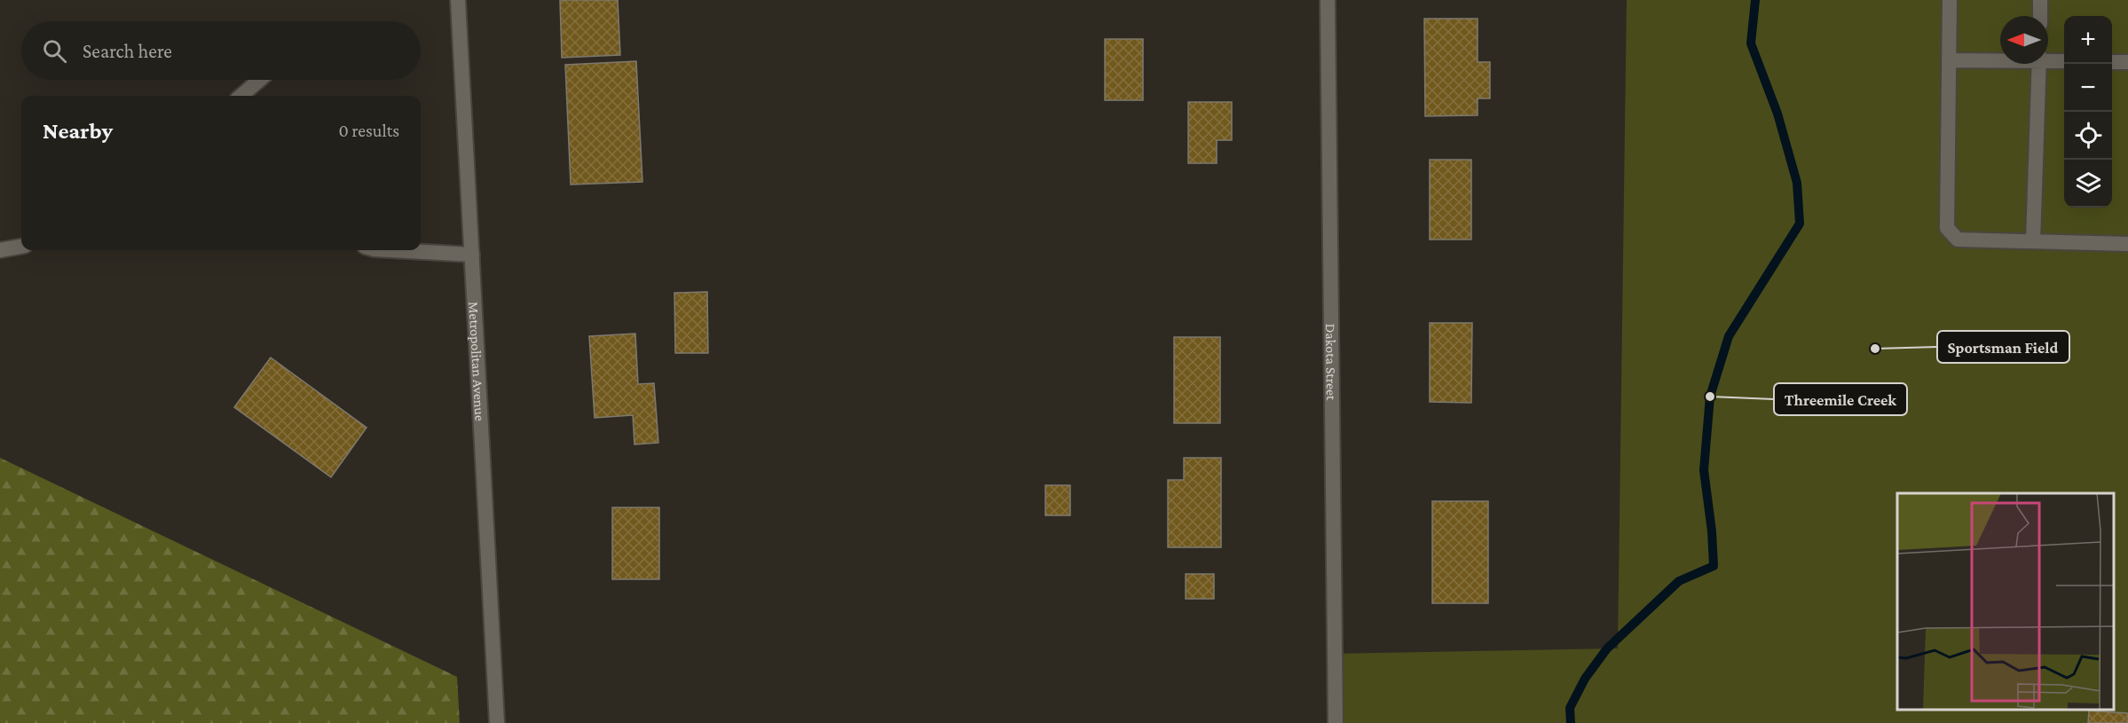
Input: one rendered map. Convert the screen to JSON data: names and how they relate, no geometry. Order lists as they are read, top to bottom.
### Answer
{
  "streets": {
    "street": ["Metropolitan Avenue", "Dakota Street"]
  },
  "places": ["Sportsman Field", "Threemile Creek"],
  "north": "left",
  "page": {
    "map_buttons": ["+", "−"],
    "search": "Search here",
    "heading": ["Nearby", "0 results"]
  }
}
